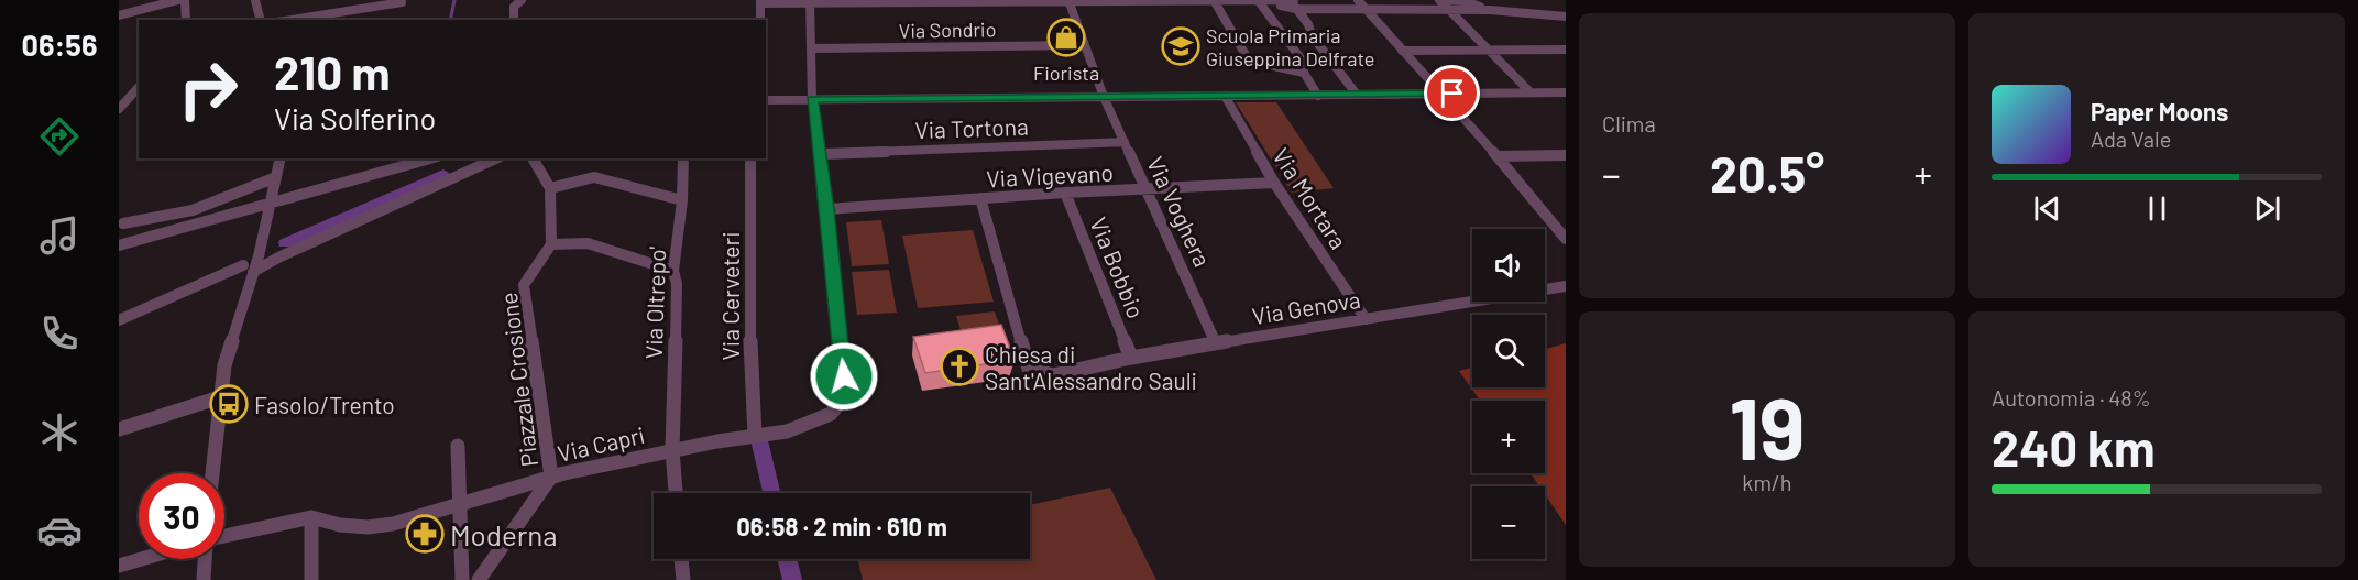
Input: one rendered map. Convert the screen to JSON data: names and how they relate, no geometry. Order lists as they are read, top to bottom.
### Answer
{
  "streets": {
    "street": [
      "Via Sondrio",
      "Via Tortona",
      "Via Vigevano",
      "Via Mortara",
      "Via Voghera",
      "Via Bobbio",
      "Via Cerveteri",
      "Via Oltrepo'",
      "Via Genova",
      "Piazzale Crosione",
      "Via Capri"
    ]
  },
  "crossings": [
    ["Via Sondrio", "Via Voghera"],
    ["Via Sondrio", "Via Capri"],
    ["Via Tortona", "Via Voghera"],
    ["Via Tortona", "Via Capri"],
    ["Via Vigevano", "Via Mortara"],
    ["Via Vigevano", "Via Voghera"],
    ["Via Vigevano", "Via Bobbio"],
    ["Via Vigevano", "Via Genova"],
    ["Via Vigevano", "Via Capri"],
    ["Via Mortara", "Via Genova"],
    ["Via Voghera", "Via Genova"],
    ["Via Bobbio", "Via Genova"],
    ["Via Cerveteri", "Via Capri"],
    ["Via Oltrepo'", "Via Capri"],
    ["Piazzale Crosione", "Via Capri"]
  ],
  "places": {
    "shop": ["Fiorista"],
    "school or university": ["Scuola Primaria Giuseppina Delfrate"],
    "church": ["Chiesa di Sant'Alessandro Sauli"],
    "bus stop": ["Fasolo/Trento"],
    "pharmacy": ["Moderna"]
  },
  "page": {
    "tabs": "06:56",
    "tile": [
      "Clima",
      ["19", "km/h"],
      ["Autonomia · 48%", "240 km"]
    ],
    "turn": ["210 m", "Via Solferino"],
    "song": ["Paper Moons", "Ada Vale"],
    "heat": ["−", "20.5°", "+"],
    "map_buttons": ["+", "−"],
    "limit": "30",
    "trip": "06:58 · 2 min · 610 m"
  }
}
